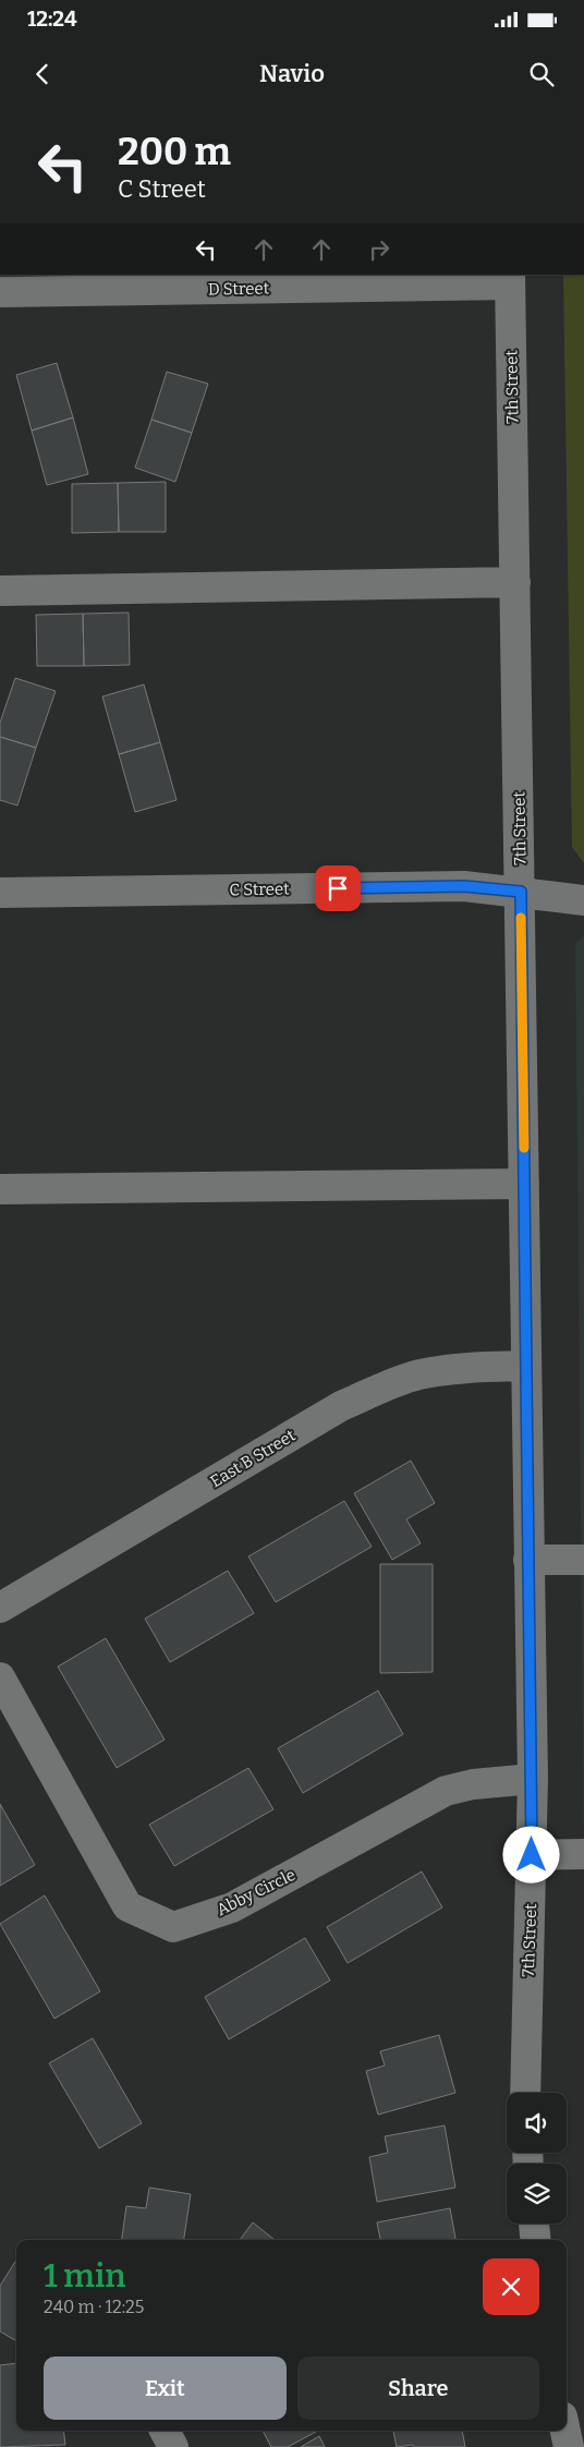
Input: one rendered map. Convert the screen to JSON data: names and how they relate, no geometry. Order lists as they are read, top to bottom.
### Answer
{
  "streets": {
    "street": [
      "D Street",
      "7th Street",
      "C Street",
      "East B Street",
      "Abby Circle"
    ]
  },
  "crossings": [
    ["D Street", "7th Street"],
    ["7th Street", "C Street"],
    ["7th Street", "East B Street"],
    ["7th Street", "Abby Circle"]
  ],
  "page": {
    "status": "12:24",
    "header": "Navio",
    "turn": ["200 m", "C Street"],
    "heading": ["1 min", "240 m · 12:25"],
    "buttons": ["Exit", "Share"]
  }
}
